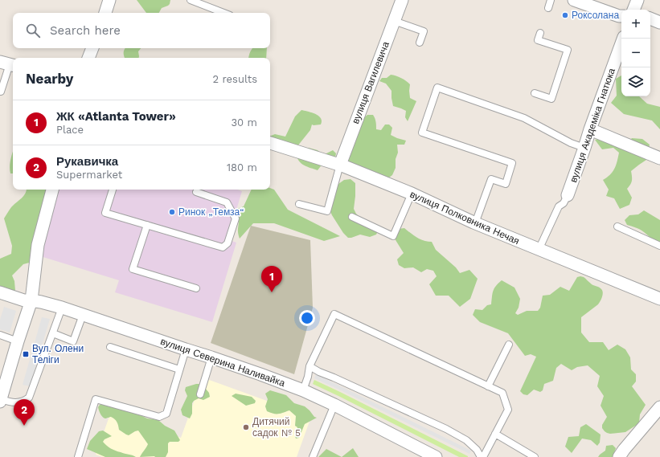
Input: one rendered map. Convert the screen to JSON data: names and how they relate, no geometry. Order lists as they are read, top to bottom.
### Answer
{
  "streets": {
    "street": [
      "вулиця Вагилевича",
      "вулиця Академіка Гнатюка",
      "вулиця Полковника Нечая",
      "вулиця Северина Наливайка"
    ]
  },
  "crossings": [
    ["вулиця Вагилевича", "вулиця Полковника Нечая"]
  ],
  "places": {
    "other": ["Роксолана", "Ринок „Темза“", "Дитячий садок № 5"],
    "transit": ["Вул. Олени Теліги"]
  },
  "page": {
    "map_buttons": ["+", "−"],
    "search": "Search here",
    "heading": ["Nearby", "2 results"],
    "list": [
      {
        "mark": "1",
        "name": "ЖК «Atlanta Tower»",
        "note": "Place",
        "value": "30 m"
      },
      {
        "mark": "2",
        "name": "Рукавичка",
        "note": "Supermarket",
        "value": "180 m"
      }
    ],
    "pins": ["1", "2"]
  }
}
